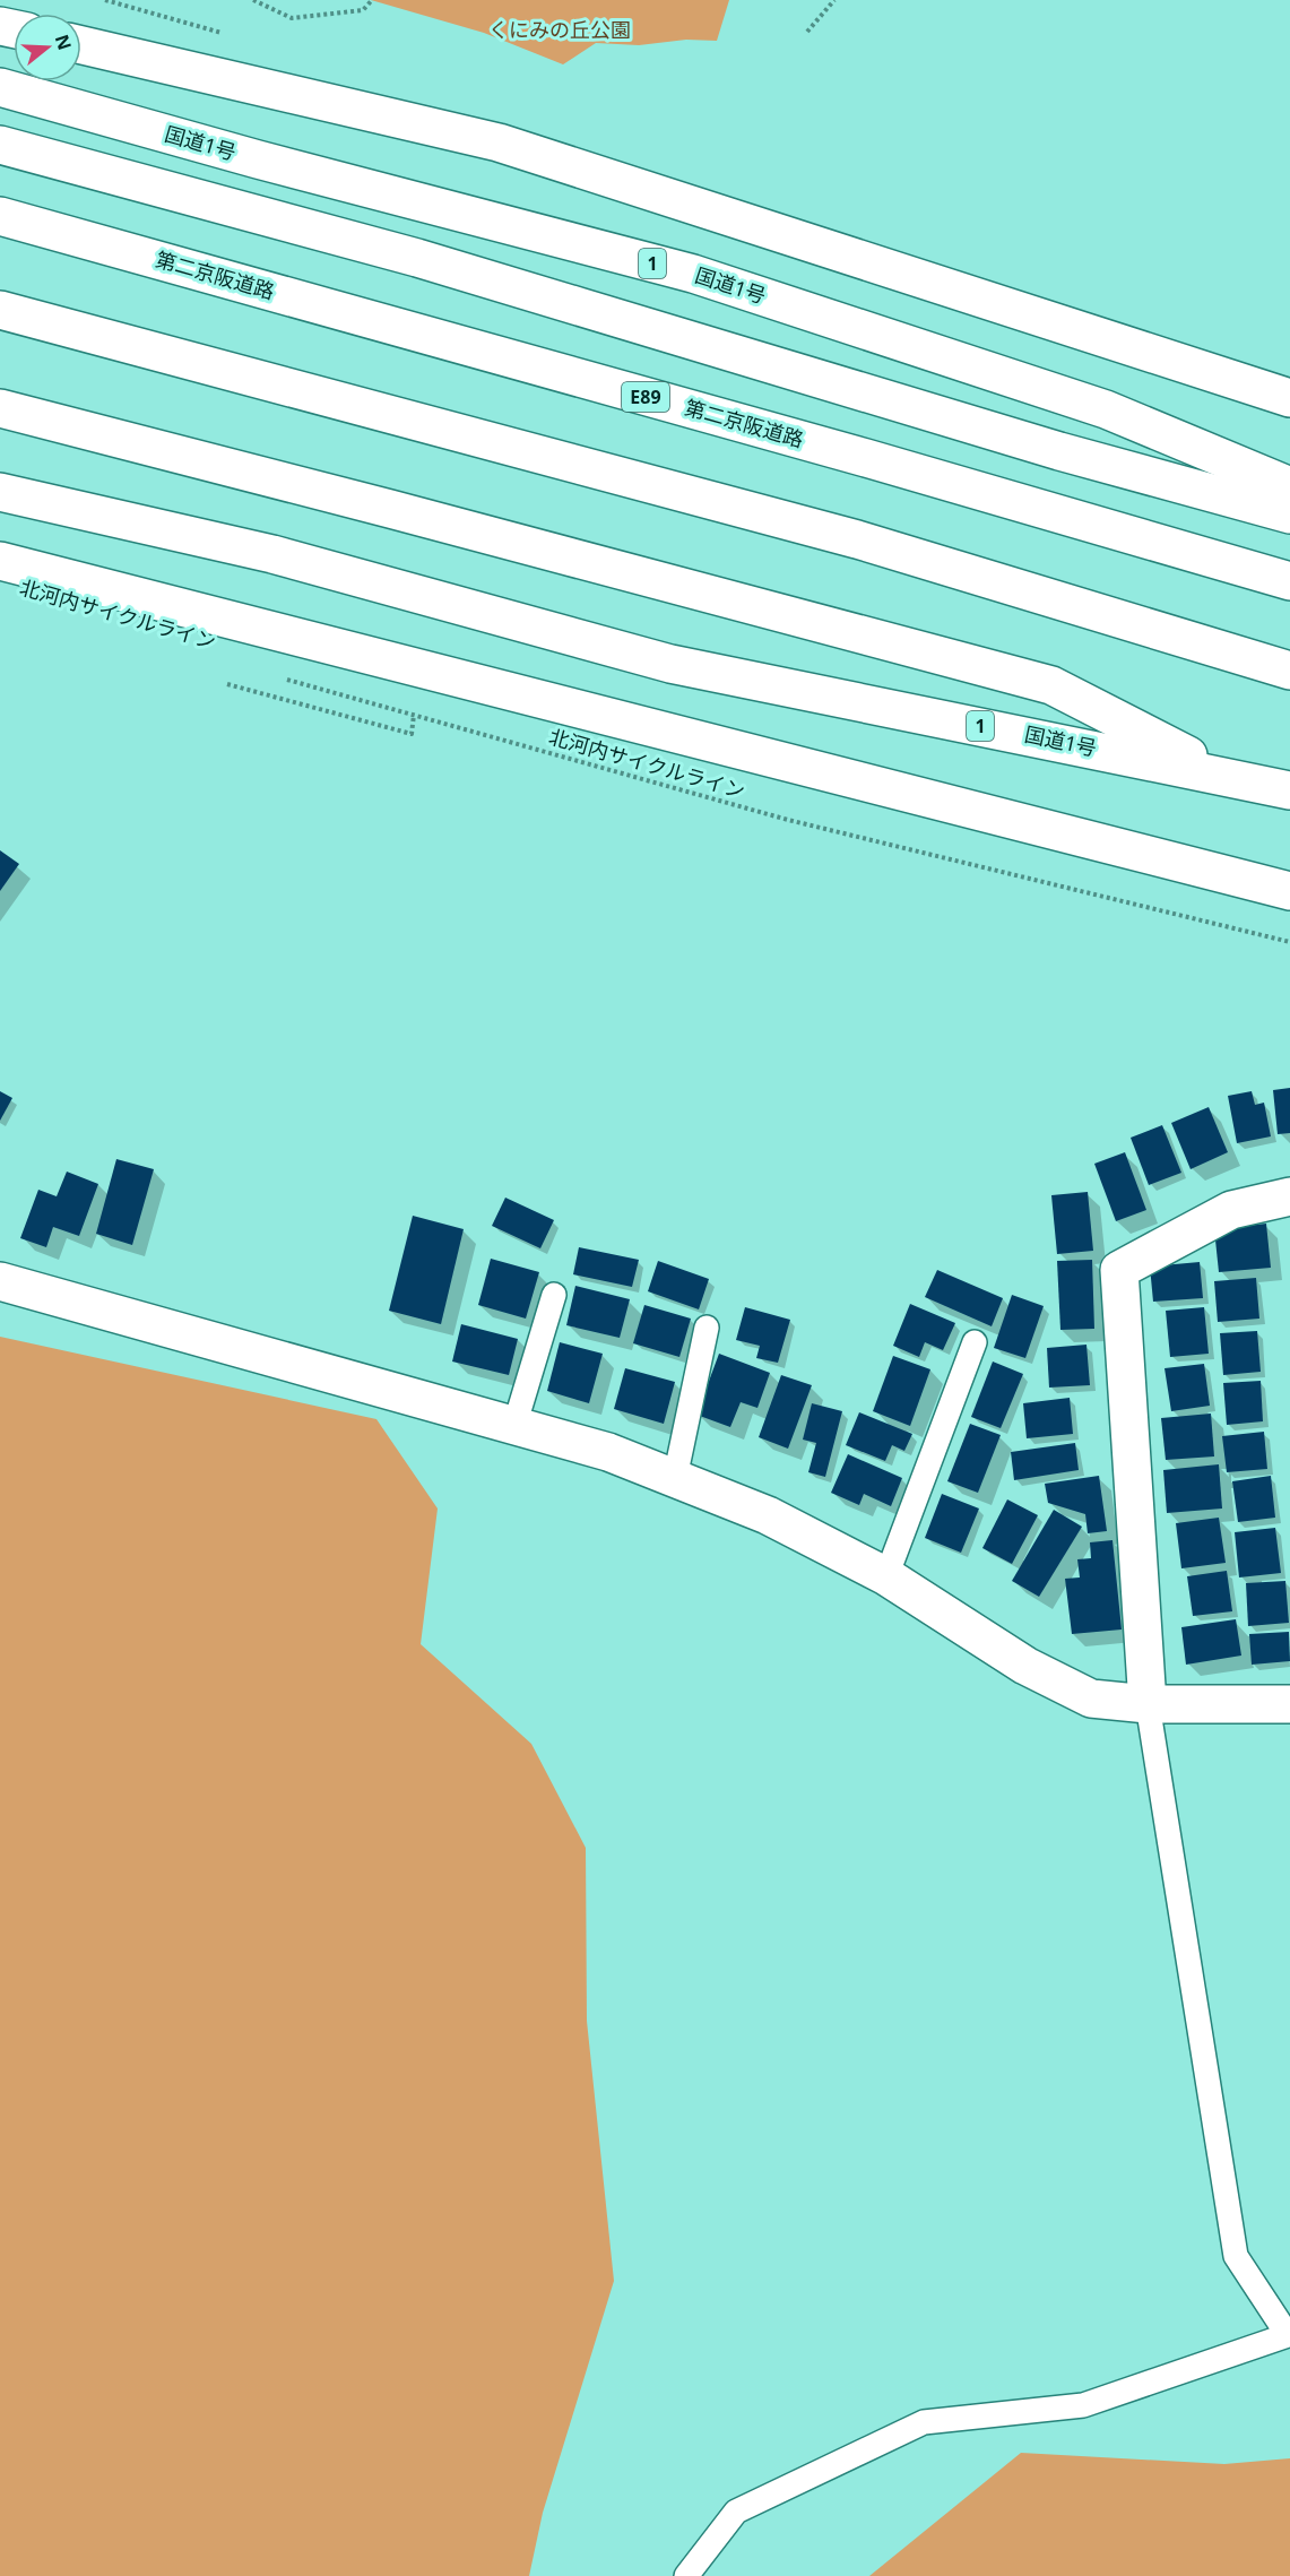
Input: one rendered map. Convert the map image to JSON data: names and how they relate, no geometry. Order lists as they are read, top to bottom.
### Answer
{
  "streets": {
    "main road": [
      "国道1号",
      "1",
      "第二京阪道路",
      "E89"
    ],
    "path": ["北河内サイクルライン"]
  },
  "parks": ["くにみの丘公園"],
  "north": "right"
}
